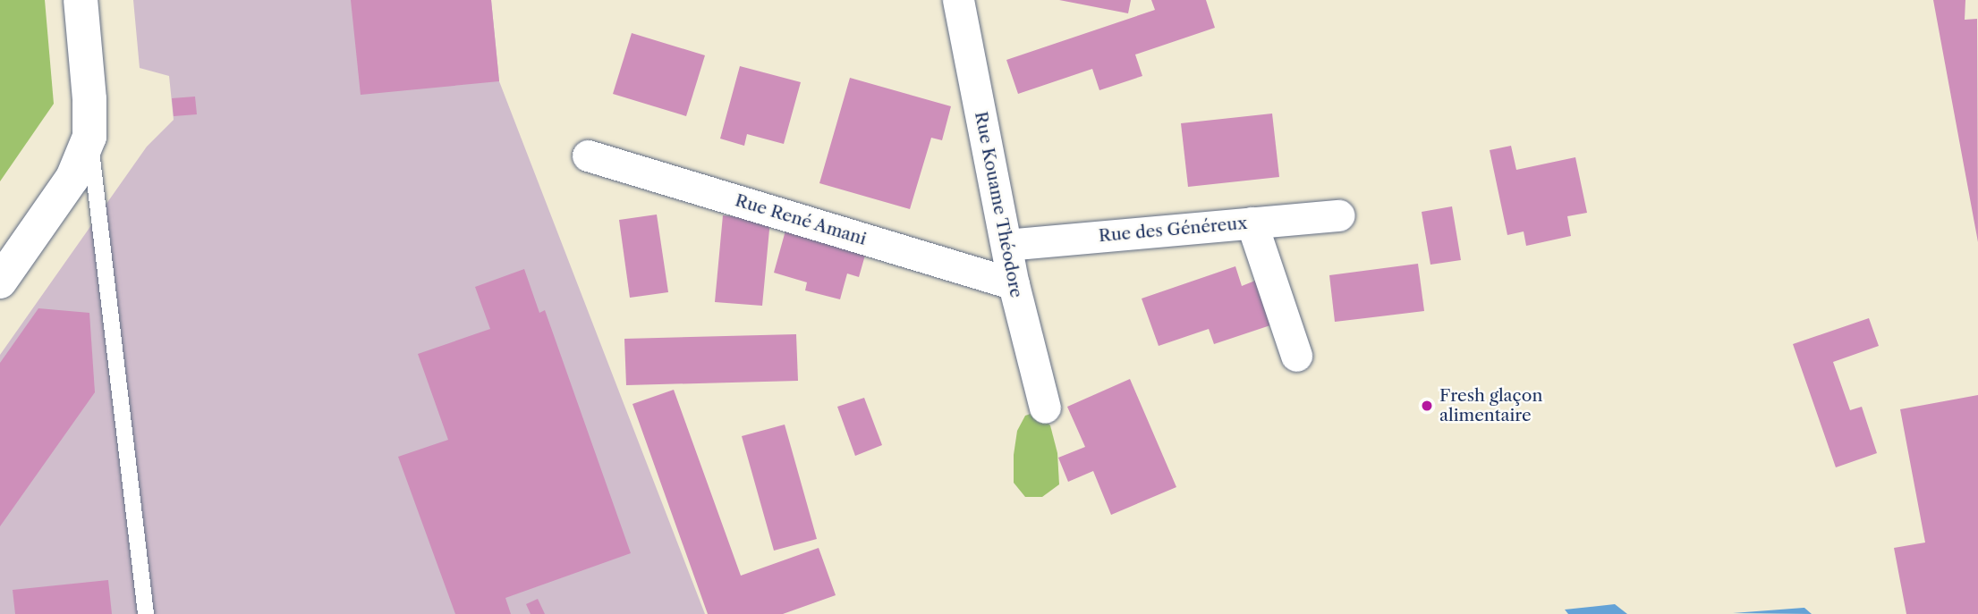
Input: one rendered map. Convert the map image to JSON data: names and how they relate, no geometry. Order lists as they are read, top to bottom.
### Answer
{
  "streets": {
    "street": ["Rue Kouame Théodore", "Rue René Amani", "Rue des Généreux"]
  },
  "crossings": [
    ["Rue Kouame Théodore", "Rue René Amani"],
    ["Rue Kouame Théodore", "Rue des Généreux"]
  ],
  "places": ["Fresh glaçon alimentaire"]
}
